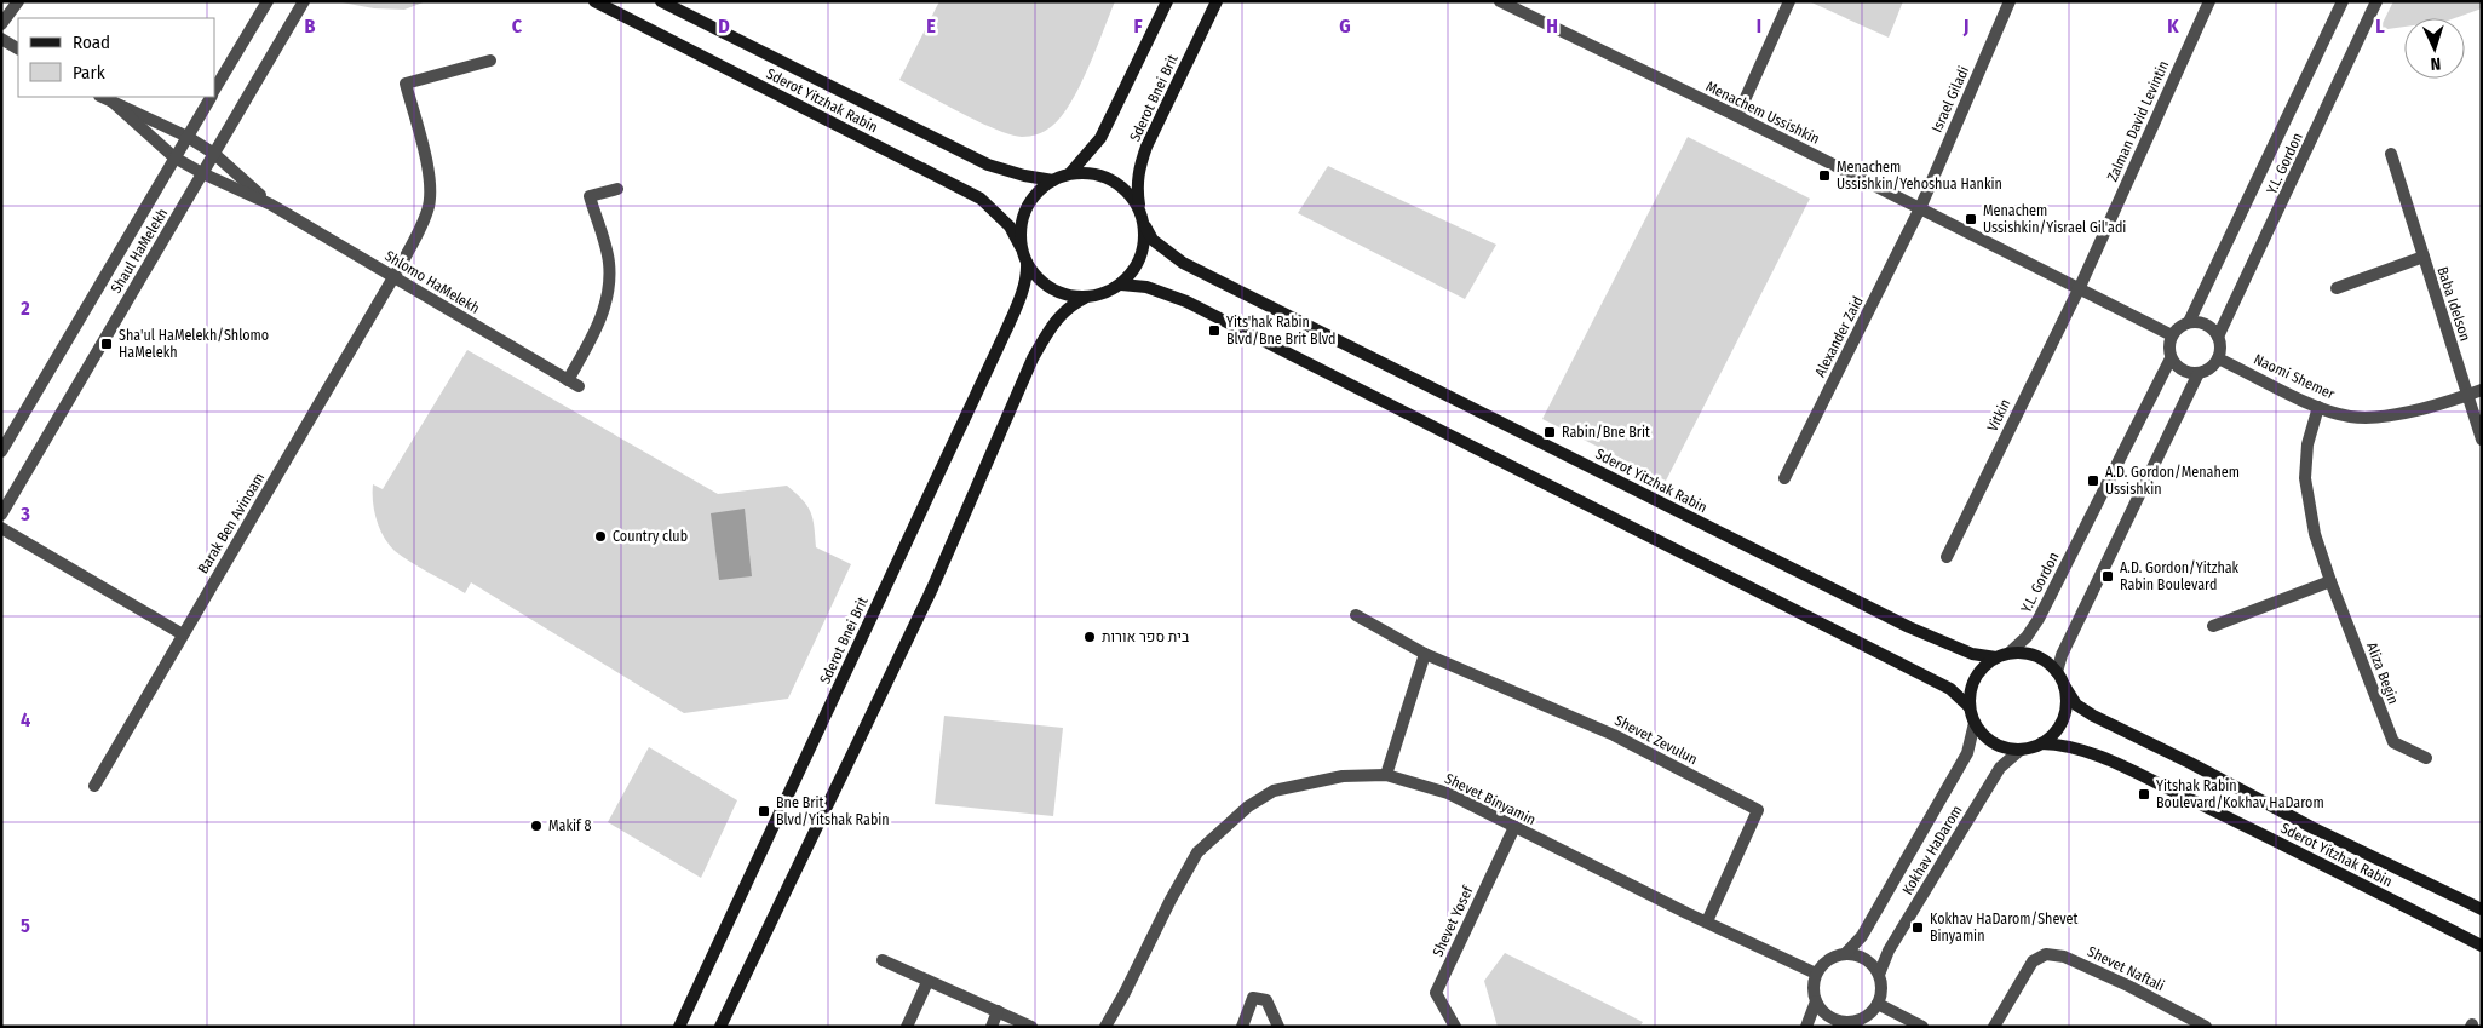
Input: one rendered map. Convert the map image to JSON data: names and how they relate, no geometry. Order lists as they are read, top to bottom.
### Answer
{
  "streets": {
    "main road": ["Sderot Bnei Brit", "Sderot Yitzhak Rabin"],
    "street": [
      "Israel Giladi",
      "Menachem Ussishkin",
      "Zalman David Levintin",
      "Y.L. Gordon",
      "Shaul HaMelekh",
      "Shlomo HaMelekh",
      "Baba Idelson",
      "Alexander Zaid",
      "Naomi Shemer",
      "Vitkin",
      "Barak Ben Avinoam",
      "Aliza Begin",
      "Shevet Zevulun",
      "Shevet Binyamin",
      "Kokhav HaDarom",
      "Shevet Yosef",
      "Shevet Naftali"
    ]
  },
  "crossings": [
    ["Sderot Bnei Brit", "Sderot Yitzhak Rabin"],
    ["Israel Giladi", "Menachem Ussishkin"],
    ["Israel Giladi", "Alexander Zaid"],
    ["Sderot Yitzhak Rabin", "Y.L. Gordon"],
    ["Sderot Yitzhak Rabin", "Kokhav HaDarom"],
    ["Menachem Ussishkin", "Zalman David Levintin"],
    ["Menachem Ussishkin", "Y.L. Gordon"],
    ["Menachem Ussishkin", "Alexander Zaid"],
    ["Menachem Ussishkin", "Naomi Shemer"],
    ["Menachem Ussishkin", "Vitkin"],
    ["Zalman David Levintin", "Vitkin"],
    ["Y.L. Gordon", "Naomi Shemer"],
    ["Y.L. Gordon", "Kokhav HaDarom"],
    ["Shaul HaMelekh", "Shlomo HaMelekh"],
    ["Shlomo HaMelekh", "Barak Ben Avinoam"],
    ["Baba Idelson", "Naomi Shemer"],
    ["Naomi Shemer", "Aliza Begin"],
    ["Shevet Zevulun", "Shevet Binyamin"],
    ["Shevet Binyamin", "Kokhav HaDarom"],
    ["Shevet Binyamin", "Shevet Yosef"]
  ],
  "places": {
    "transit": [
      "Menachem Ussishkin/Yehoshua Hankin",
      "Menachem Ussishkin/Yisrael Gil'adi",
      "Yits'hak Rabin Blvd/Bne Brit Blvd",
      "Sha'ul HaMelekh/Shlomo HaMelekh",
      "Rabin/Bne Brit",
      "A.D. Gordon/Menahem Ussishkin",
      "A.D. Gordon/Yitzhak Rabin Boulevard",
      "Yitshak Rabin Boulevard/Kokhav HaDarom",
      "Bne Brit Blvd/Yitshak Rabin",
      "Kokhav HaDarom/Shevet Binyamin"
    ],
    "other": ["Country club", "בית ספר אורות", "Makif 8"]
  },
  "legend": ["Road", "Park"],
  "north": "bottom",
  "grid": {
    "columns": [
      "B",
      "C",
      "D",
      "E",
      "F",
      "G",
      "H",
      "I",
      "J",
      "K",
      "L"
    ],
    "rows": [
      "2",
      "3",
      "4",
      "5"
    ]
  }
}
